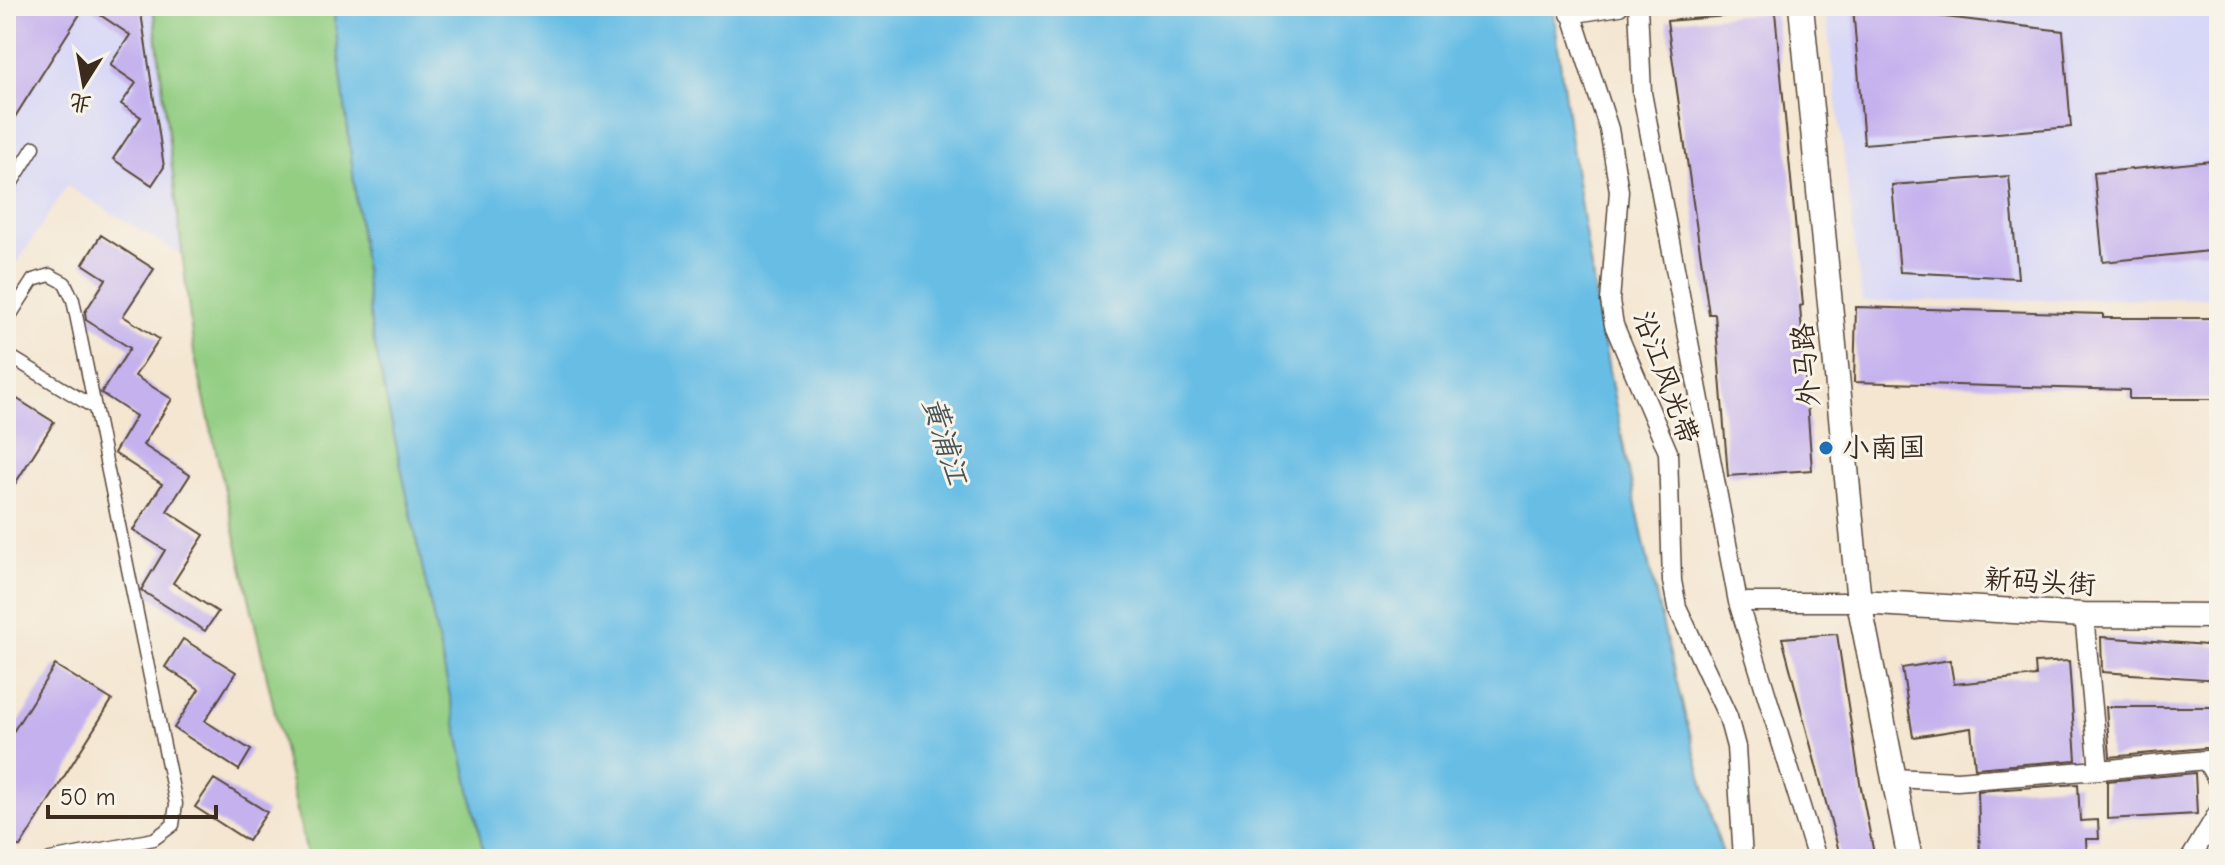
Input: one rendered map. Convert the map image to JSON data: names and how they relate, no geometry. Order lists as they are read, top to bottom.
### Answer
{
  "streets": {
    "street": ["外马路", "沿江风光带", "新码头街"]
  },
  "crossings": [
    ["外马路", "新码头街"]
  ],
  "water": ["黄浦江"],
  "places": ["小南国"],
  "scale_bar": "50 m",
  "north": "bottom"
}
